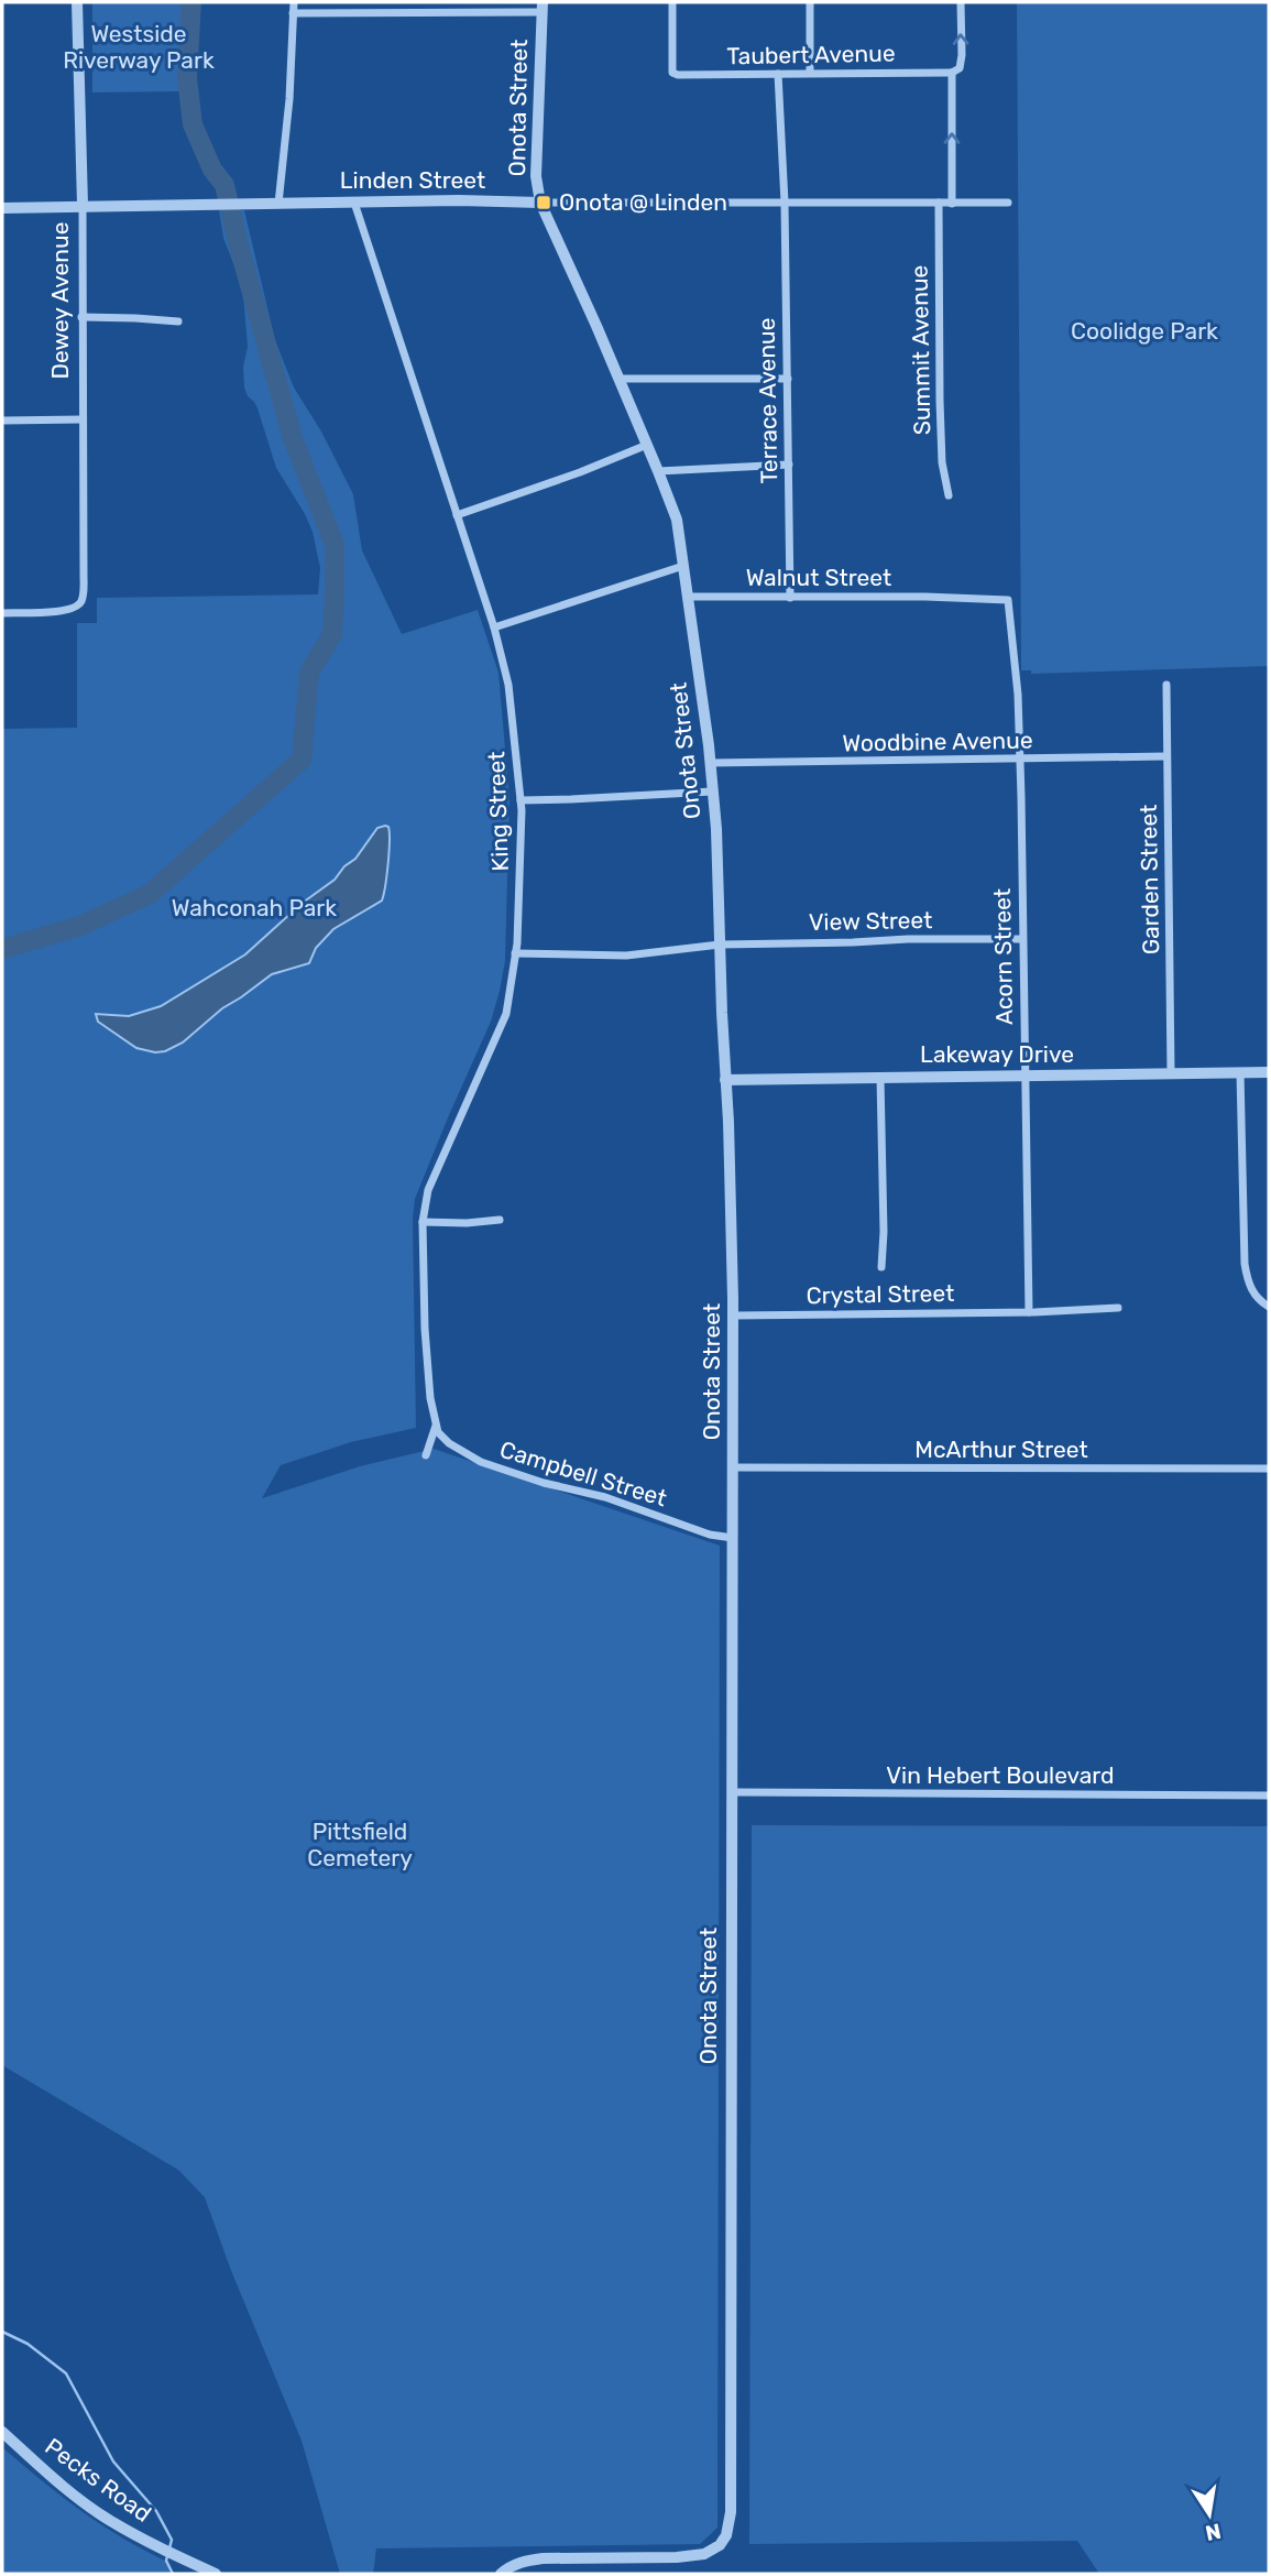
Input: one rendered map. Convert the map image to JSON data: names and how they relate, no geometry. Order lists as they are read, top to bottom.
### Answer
{
  "streets": {
    "street": [
      "Taubert Avenue",
      "Onota Street",
      "Linden Street",
      "Dewey Avenue",
      "Summit Avenue",
      "Terrace Avenue",
      "Walnut Street",
      "Woodbine Avenue",
      "King Street",
      "Garden Street",
      "View Street",
      "Acorn Street",
      "Lakeway Drive",
      "Crystal Street",
      "McArthur Street",
      "Campbell Street",
      "Vin Hebert Boulevard",
      "Pecks Road"
    ]
  },
  "crossings": [
    ["Taubert Avenue", "Terrace Avenue"],
    ["Onota Street", "Linden Street"],
    ["Onota Street", "Walnut Street"],
    ["Onota Street", "Woodbine Avenue"],
    ["Onota Street", "View Street"],
    ["Onota Street", "Lakeway Drive"],
    ["Onota Street", "Crystal Street"],
    ["Onota Street", "McArthur Street"],
    ["Onota Street", "Campbell Street"],
    ["Onota Street", "Vin Hebert Boulevard"],
    ["Linden Street", "Dewey Avenue"],
    ["Linden Street", "Summit Avenue"],
    ["Linden Street", "Terrace Avenue"],
    ["Linden Street", "King Street"],
    ["Terrace Avenue", "Walnut Street"],
    ["Walnut Street", "Acorn Street"],
    ["Woodbine Avenue", "Garden Street"],
    ["Woodbine Avenue", "Acorn Street"],
    ["King Street", "View Street"],
    ["King Street", "Campbell Street"],
    ["Garden Street", "Lakeway Drive"],
    ["View Street", "Acorn Street"],
    ["Acorn Street", "Lakeway Drive"],
    ["Acorn Street", "Crystal Street"]
  ],
  "parks": [
    "Westside Riverway Park",
    "Coolidge Park",
    "Wahconah Park",
    "Pittsfield Cemetery"
  ],
  "places": {
    "transit": ["Onota @ Linden"]
  },
  "north": "bottom"
}
